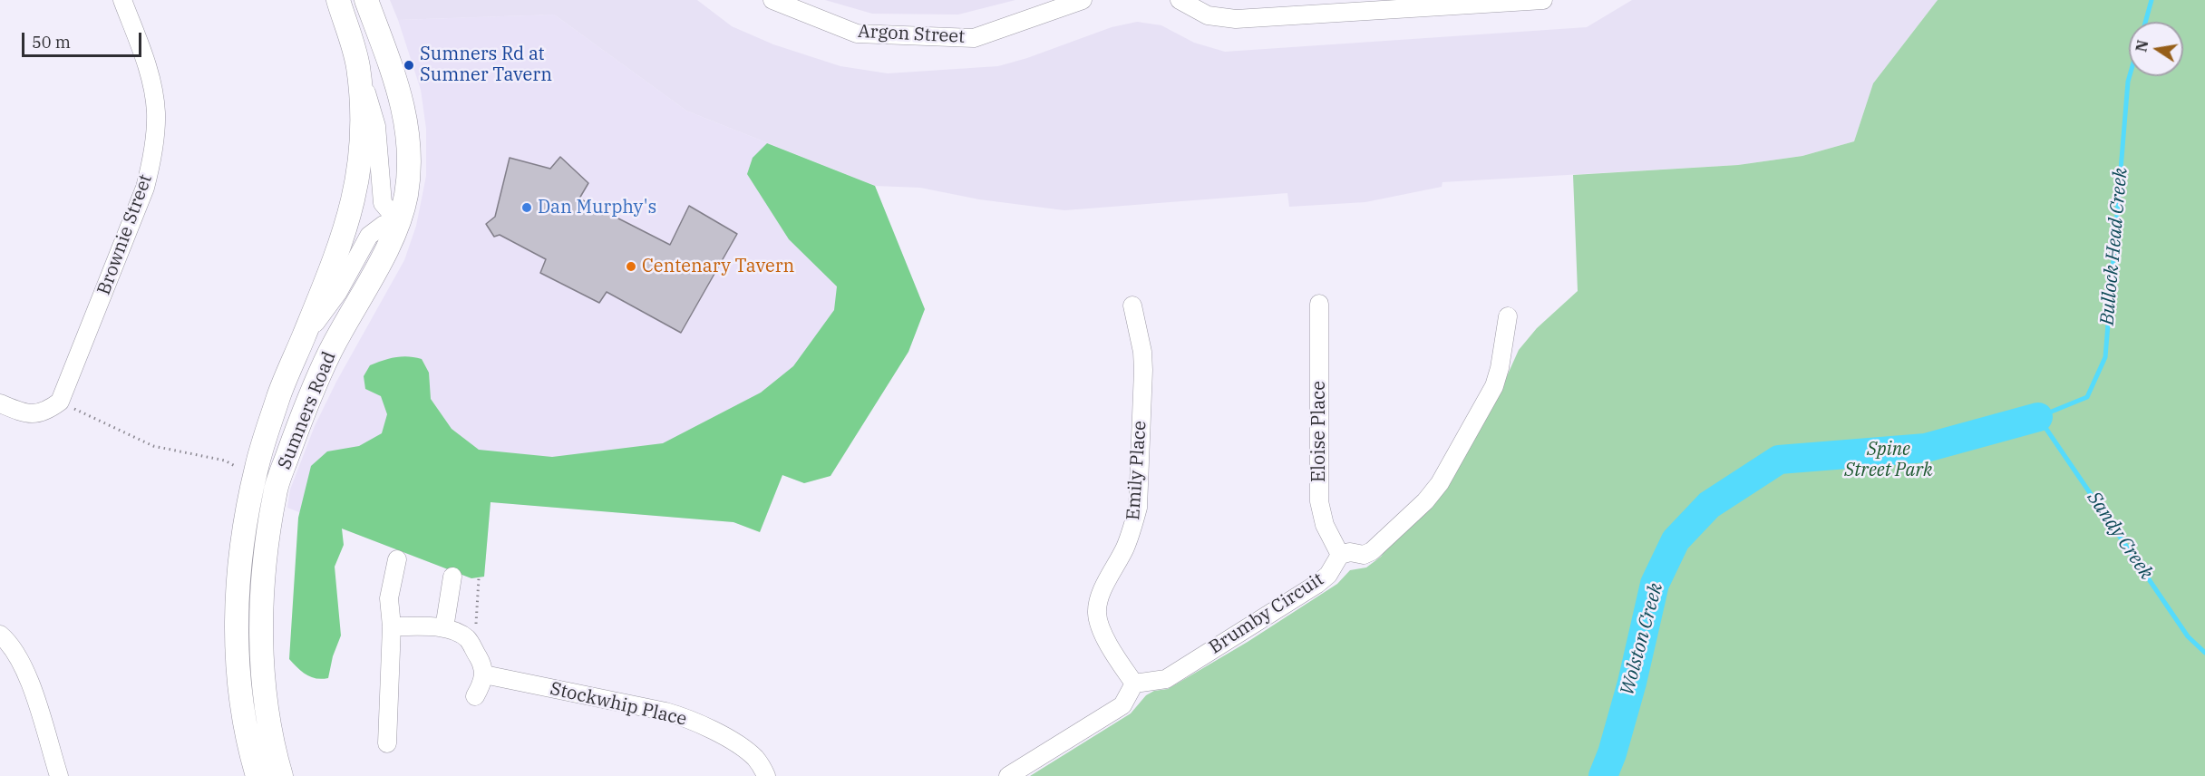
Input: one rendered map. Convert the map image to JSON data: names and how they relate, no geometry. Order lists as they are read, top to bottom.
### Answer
{
  "streets": {
    "main road": ["Sumners Road"],
    "street": [
      "Argon Street",
      "Brownie Street",
      "Eloise Place",
      "Emily Place",
      "Brumby Circuit",
      "Stockwhip Place"
    ]
  },
  "crossings": [
    ["Eloise Place", "Brumby Circuit"],
    ["Emily Place", "Brumby Circuit"]
  ],
  "water": ["Bullock Head Creek", "Sandy Creek", "Wolston Creek"],
  "parks": ["Spine Street Park"],
  "places": ["Sumners Rd at Sumner Tavern", "Dan Murphy's", "Centenary Tavern"],
  "scale_bar": "50 m",
  "north": "left"
}
